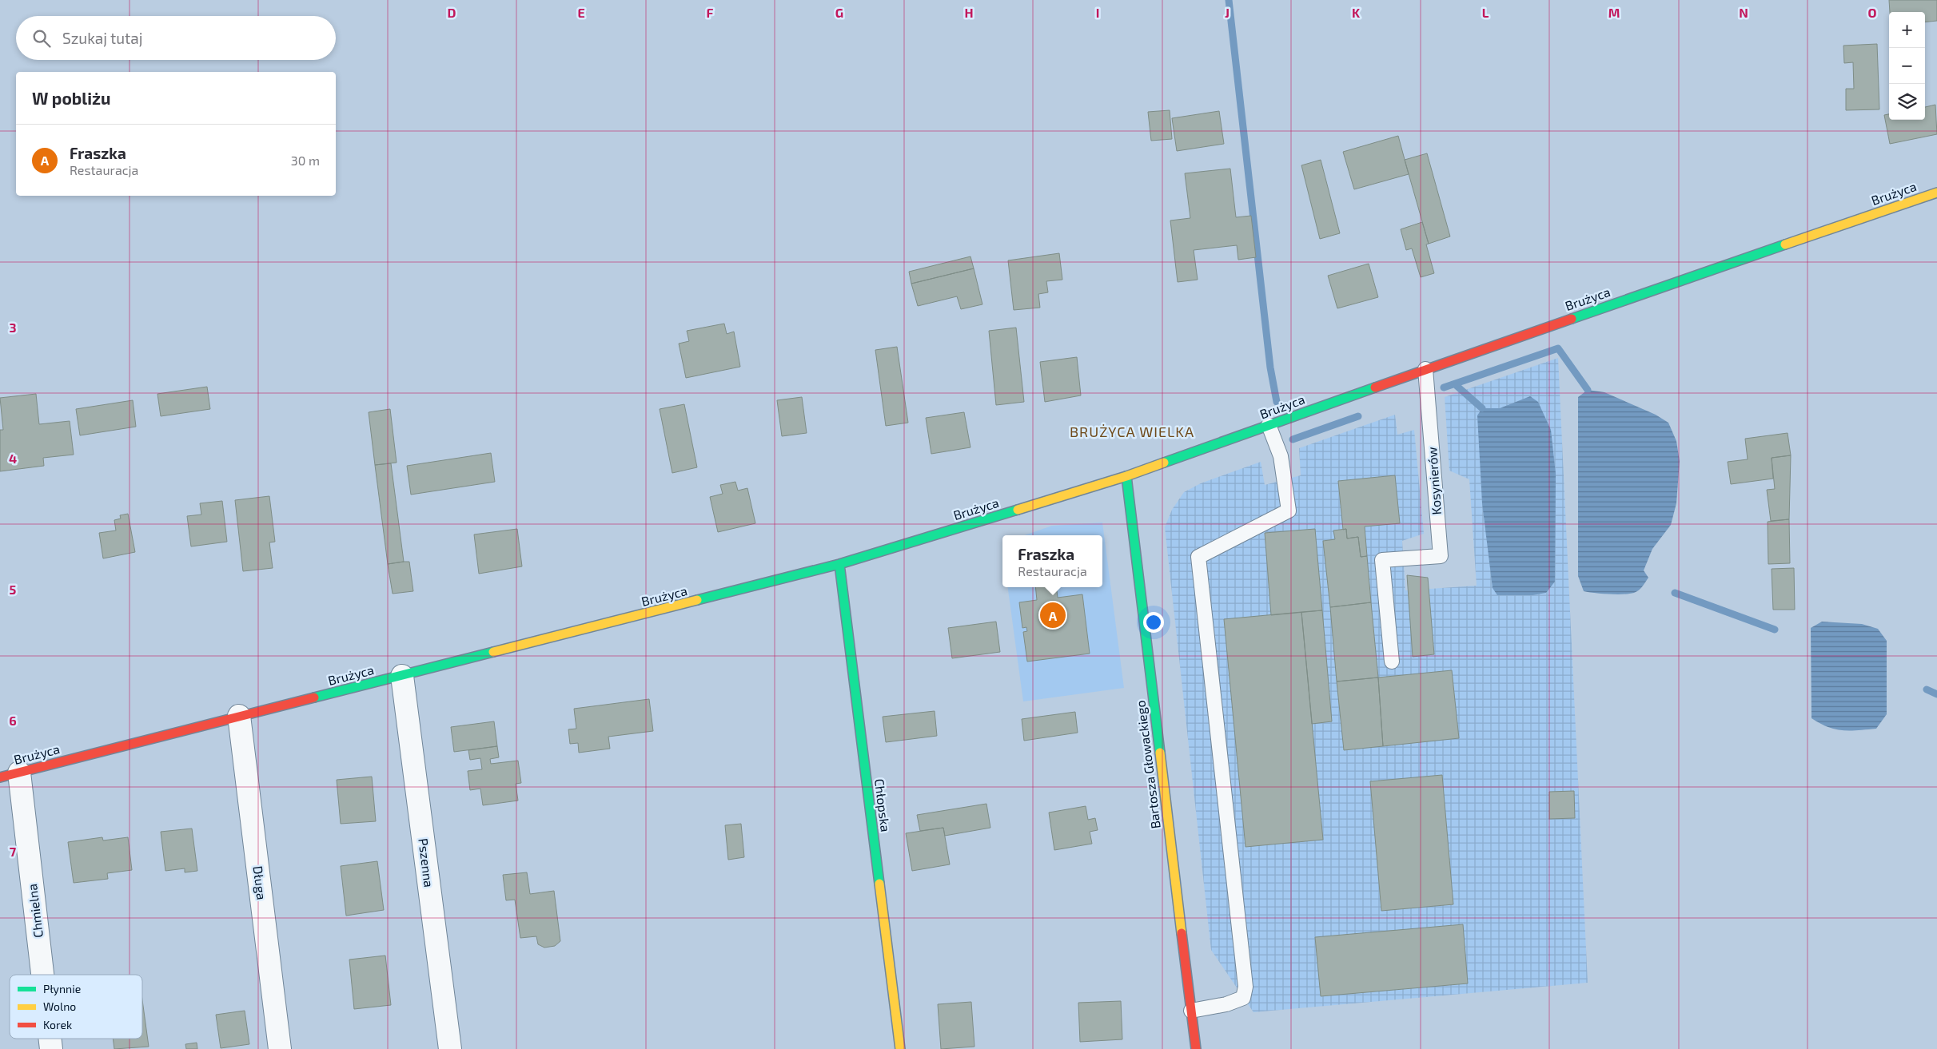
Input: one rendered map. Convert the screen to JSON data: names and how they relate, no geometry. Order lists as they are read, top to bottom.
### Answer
{
  "streets": {
    "street": [
      "Brużyca",
      "Bartosza Głowackiego",
      "Chłopska",
      "Pszenna",
      "Długa",
      "Chmielna"
    ],
    "lane": ["Kosynierów"]
  },
  "crossings": [
    ["Brużyca", "Kosynierów"],
    ["Brużyca", "Bartosza Głowackiego"],
    ["Brużyca", "Chłopska"],
    ["Brużyca", "Pszenna"],
    ["Brużyca", "Długa"],
    ["Brużyca", "Chmielna"]
  ],
  "districts": ["BRUŻYCA WIELKA"],
  "legend": ["Płynnie", "Wolno", "Korek"],
  "page": {
    "map_buttons": ["+", "−"],
    "search": "Szukaj tutaj",
    "heading": "W pobliżu",
    "list": [
      {
        "mark": "A",
        "name": "Fraszka",
        "note": "Restauracja",
        "value": "30 m"
      }
    ],
    "popup": ["Fraszka", "Restauracja"],
    "pins": "A"
  },
  "grid": {
    "columns": [
      "D",
      "E",
      "F",
      "G",
      "H",
      "I",
      "J",
      "K",
      "L",
      "M",
      "N",
      "O"
    ],
    "rows": [
      "3",
      "4",
      "5",
      "6",
      "7"
    ]
  }
}
